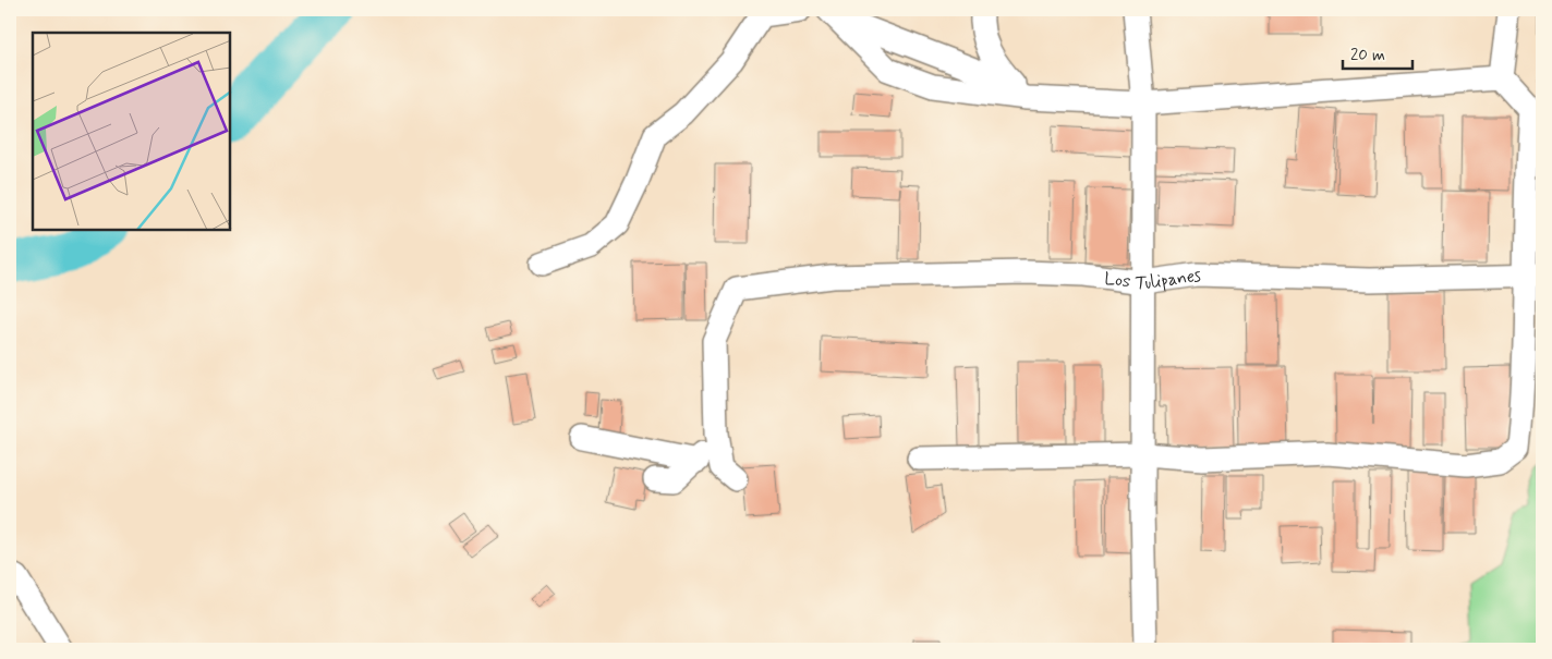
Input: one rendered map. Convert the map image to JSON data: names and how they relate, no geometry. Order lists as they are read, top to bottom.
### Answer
{
  "streets": {
    "street": ["Los Tulipanes"]
  },
  "scale_bar": "20 m"
}
